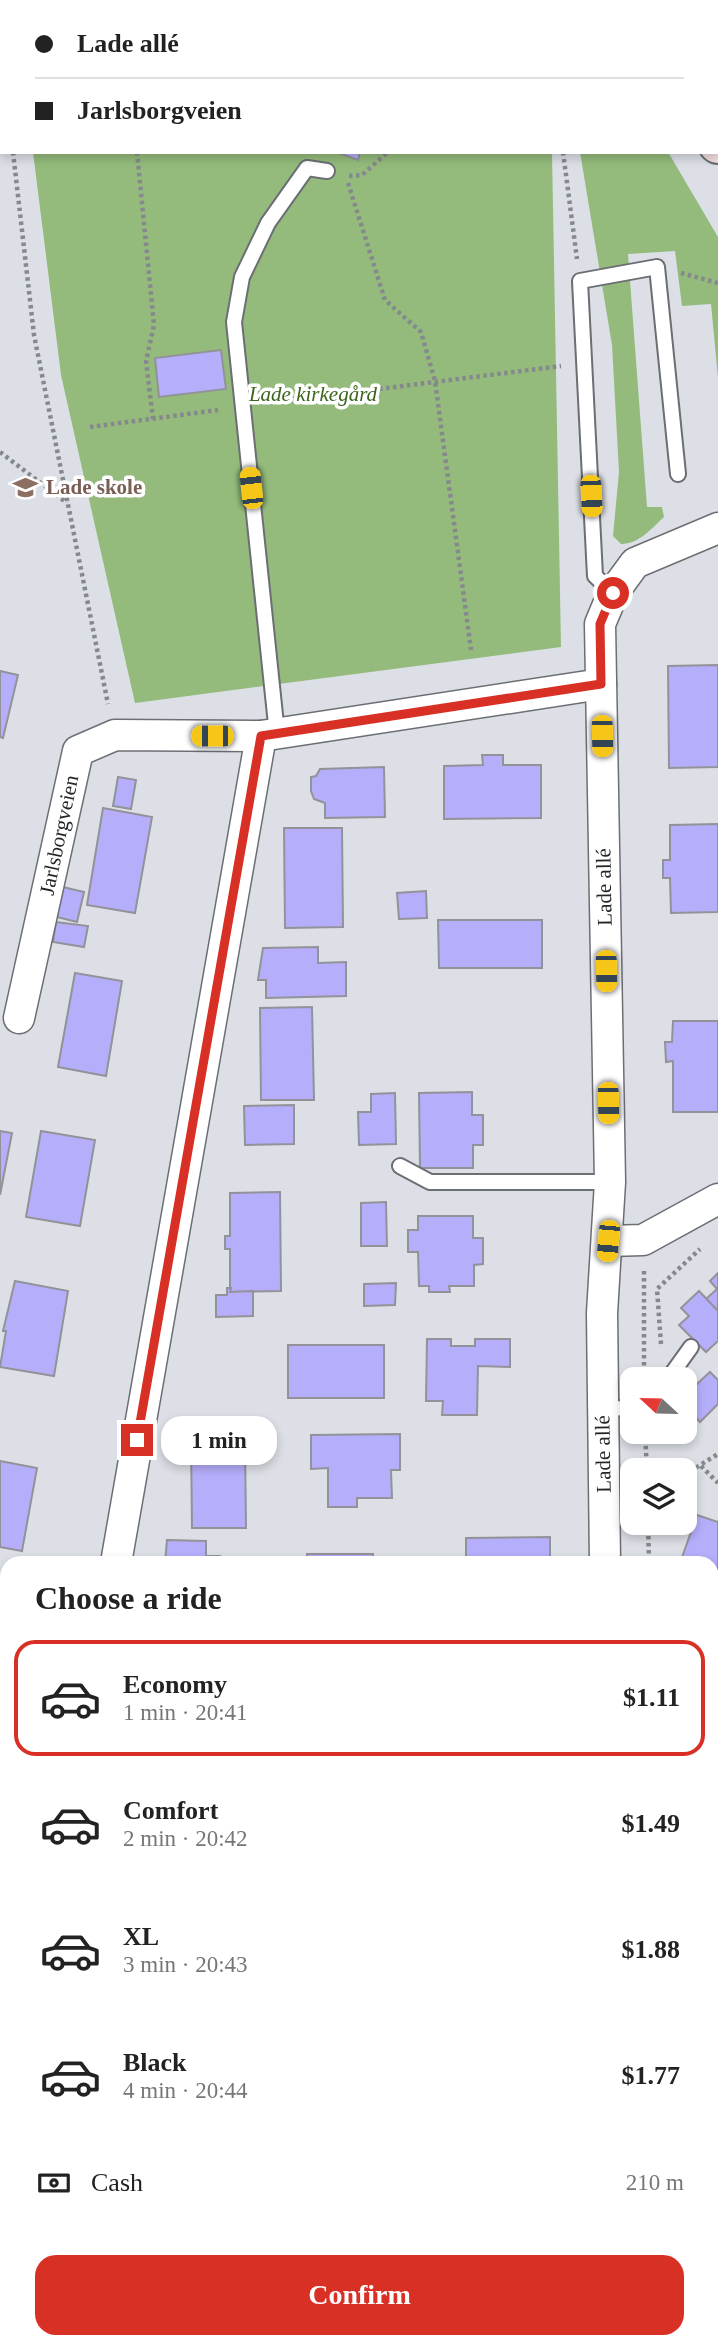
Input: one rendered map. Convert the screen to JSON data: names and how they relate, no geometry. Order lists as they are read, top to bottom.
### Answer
{
  "streets": {
    "street": ["Jarlsborgveien", "Lade allé"]
  },
  "crossings": [
    ["Jarlsborgveien", "Lade allé"]
  ],
  "parks": ["Lade kirkegård"],
  "places": {
    "school or university": ["Lade skole"]
  },
  "north": "left",
  "page": {
    "banner": ["Lade allé", "Jarlsborgveien"],
    "bubble": "1 min",
    "heading": "Choose a ride",
    "list": [
      {
        "name": "Economy",
        "note": "1 min · 20:41",
        "value": "$1.11"
      },
      {
        "name": "Comfort",
        "note": "2 min · 20:42",
        "value": "$1.49"
      },
      {
        "name": "XL",
        "note": "3 min · 20:43",
        "value": "$1.88"
      },
      {
        "name": "Black",
        "note": "4 min · 20:44",
        "value": "$1.77"
      }
    ],
    "pay": ["Cash", "210 m"],
    "buttons": "Confirm"
  }
}
